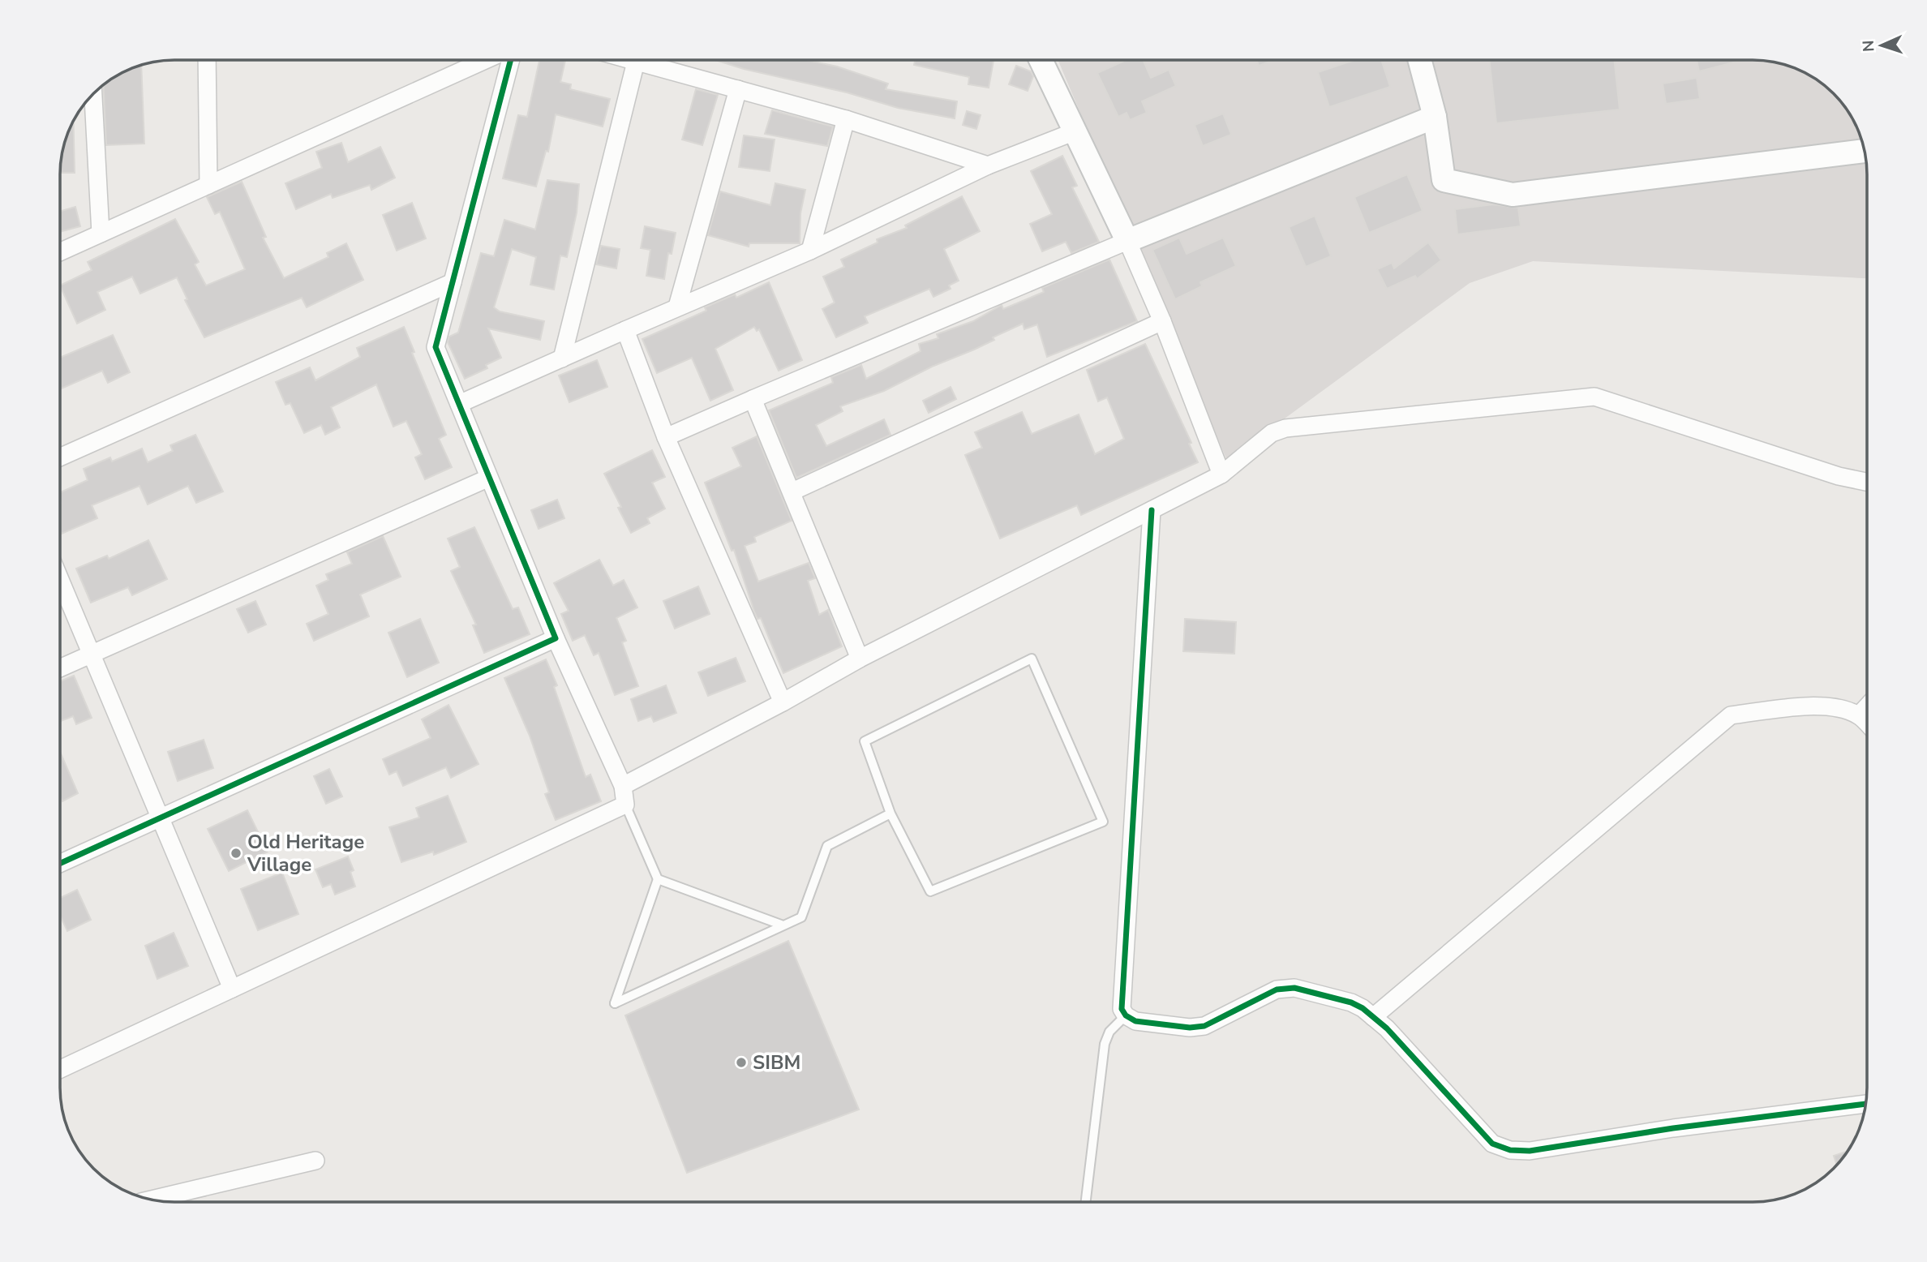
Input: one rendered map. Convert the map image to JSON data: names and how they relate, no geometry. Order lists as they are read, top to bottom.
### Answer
{
  "places": ["Old Heritage Village", "SIBM"],
  "north": "left"
}
